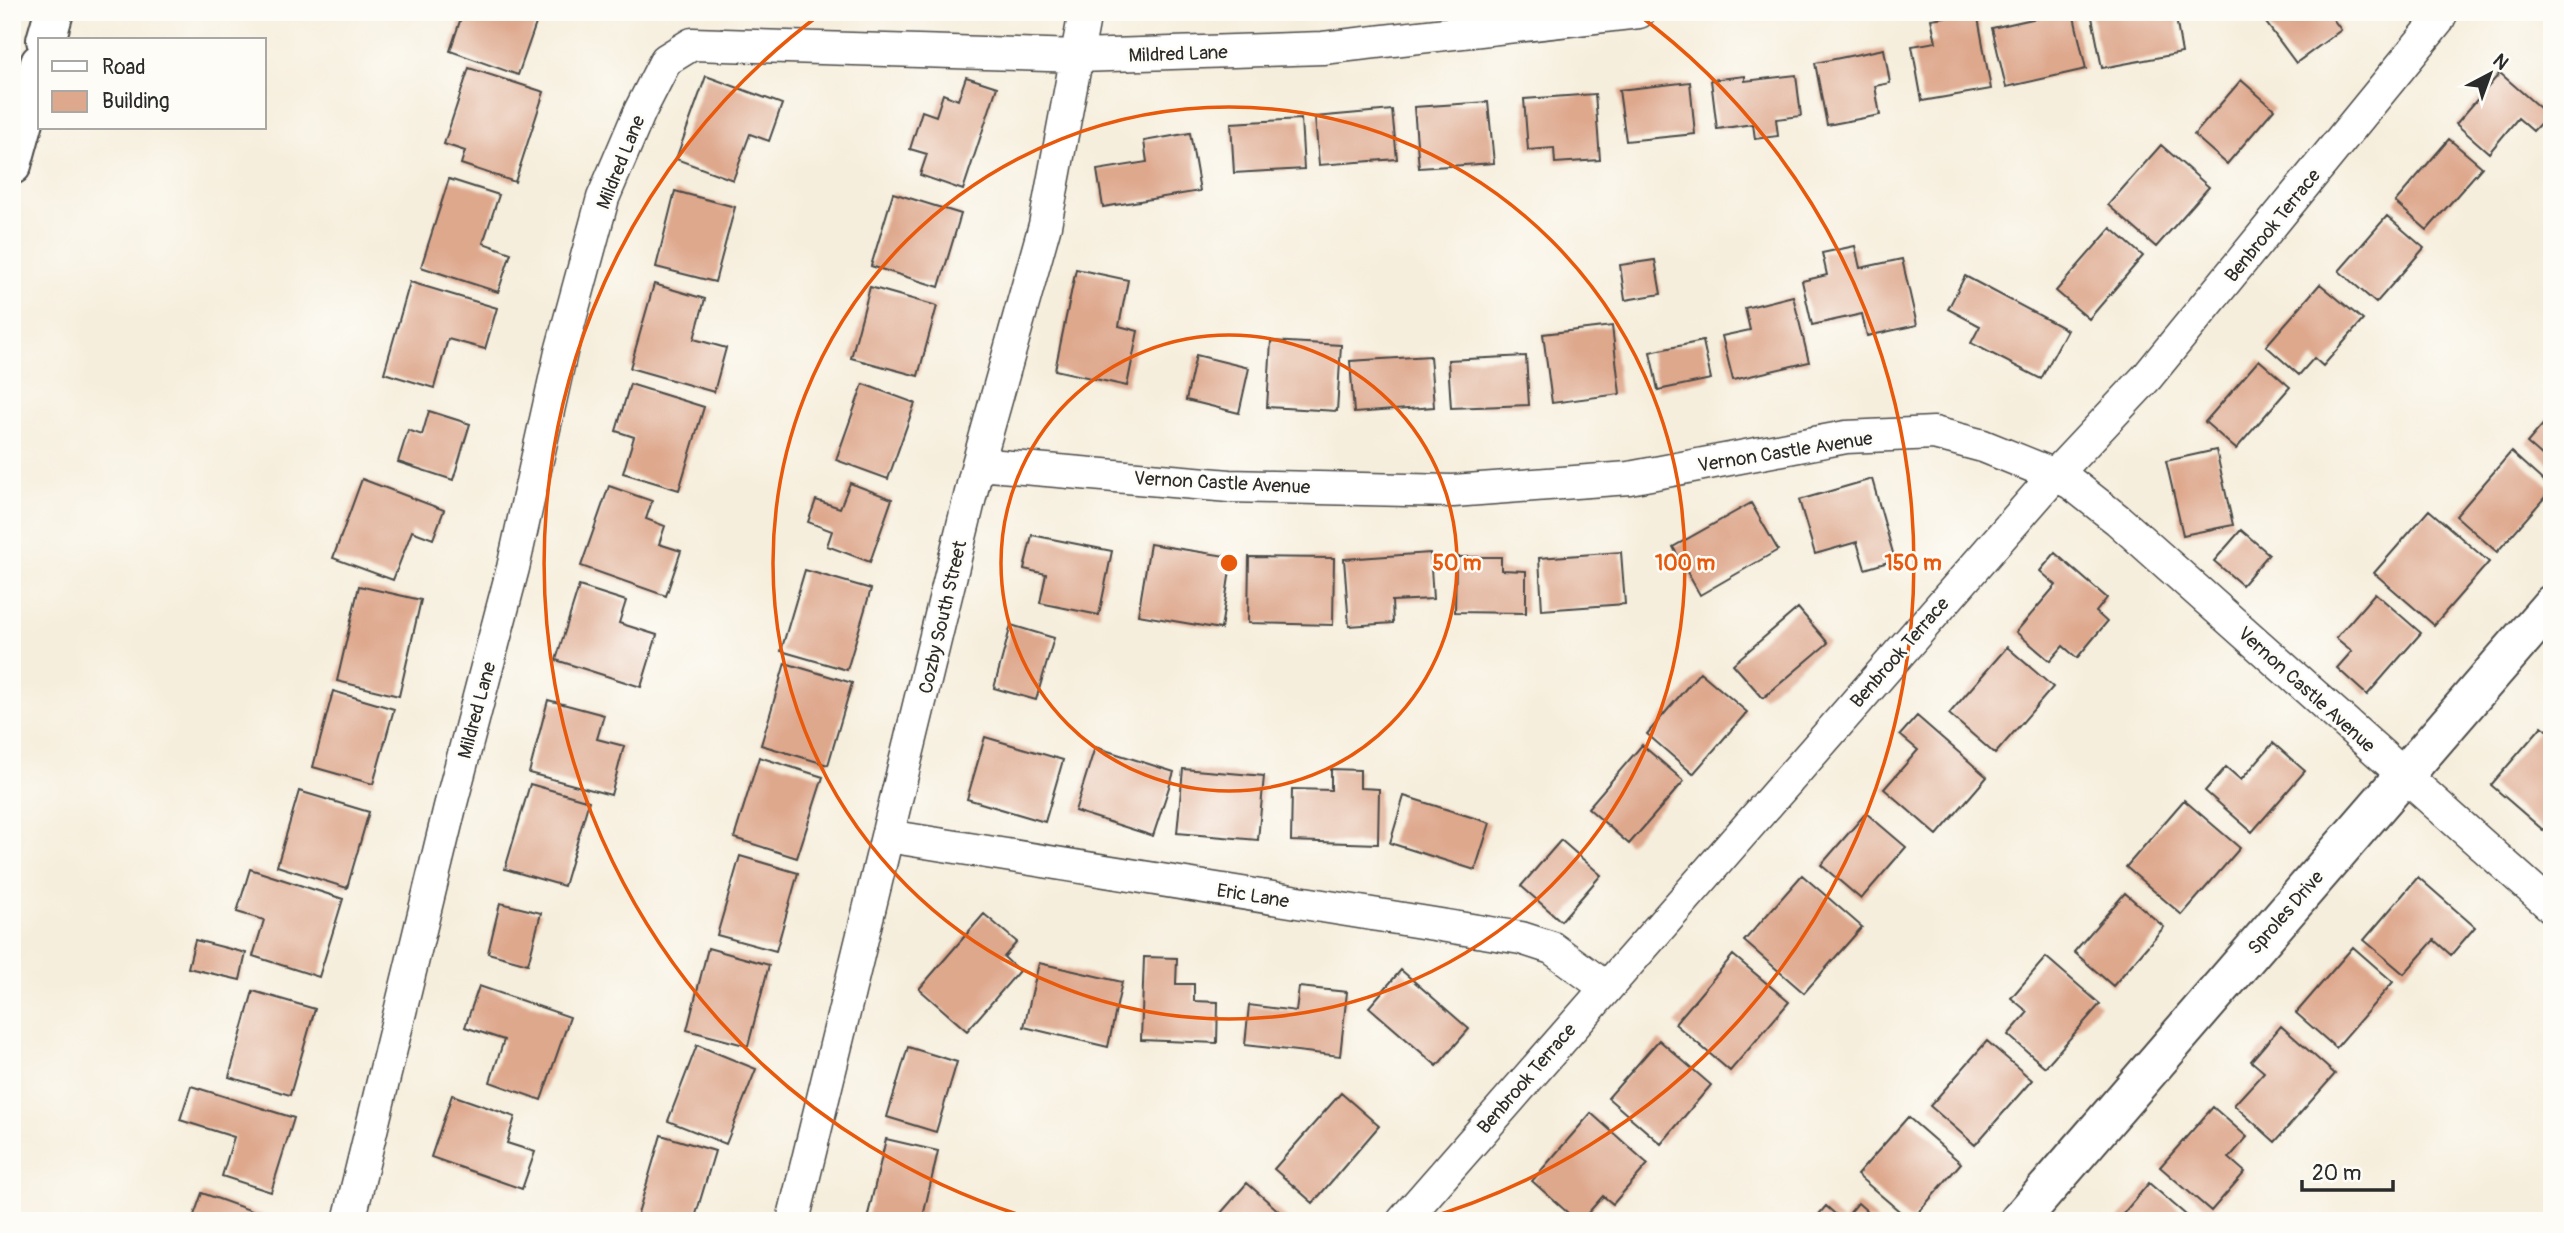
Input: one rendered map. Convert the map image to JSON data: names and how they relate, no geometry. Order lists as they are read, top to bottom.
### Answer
{
  "streets": {
    "street": [
      "Mildred Lane",
      "Benbrook Terrace",
      "Vernon Castle Avenue",
      "Cozby South Street",
      "Eric Lane",
      "Sproles Drive"
    ]
  },
  "crossings": [
    ["Mildred Lane", "Cozby South Street"],
    ["Benbrook Terrace", "Vernon Castle Avenue"],
    ["Benbrook Terrace", "Eric Lane"],
    ["Vernon Castle Avenue", "Cozby South Street"],
    ["Vernon Castle Avenue", "Sproles Drive"],
    ["Cozby South Street", "Eric Lane"]
  ],
  "legend": ["Road", "Building"],
  "scale_bar": "20 m",
  "north": "top right",
  "rings": ["50 m", "100 m", "150 m"]
}
